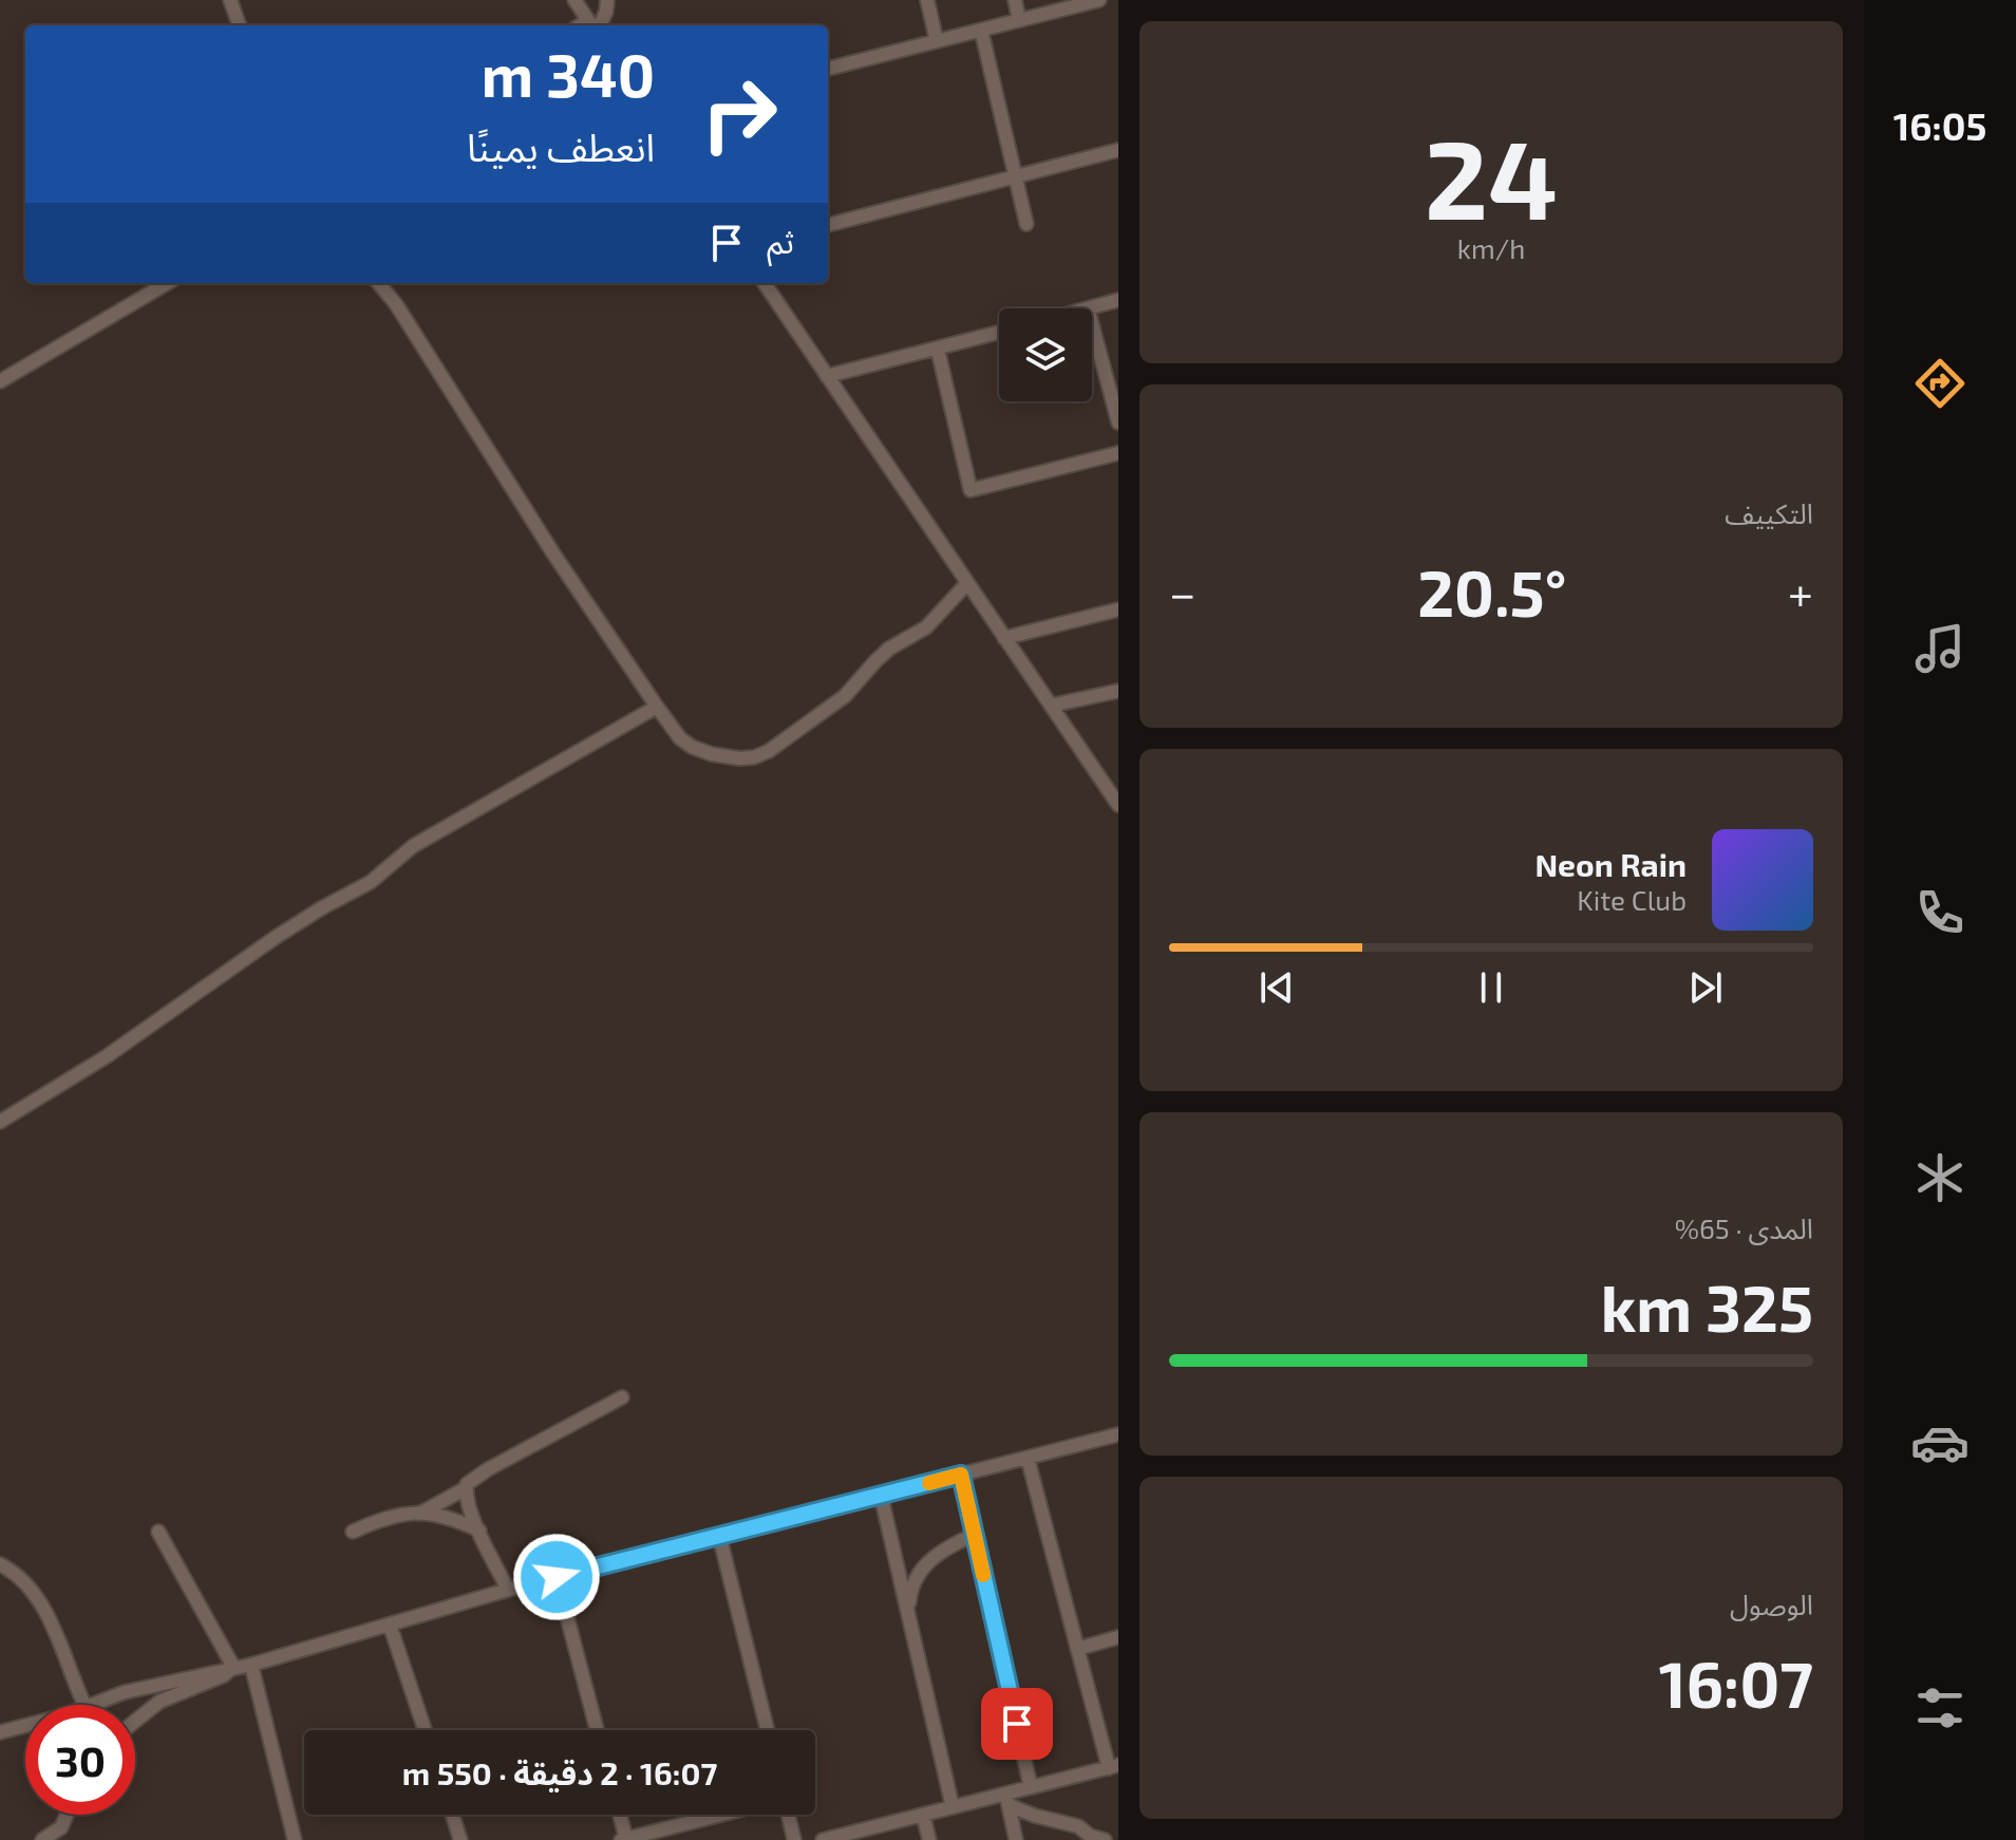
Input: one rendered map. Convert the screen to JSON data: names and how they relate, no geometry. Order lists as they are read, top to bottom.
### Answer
{
  "page": {
    "tabs": "16:05",
    "tile": [
      ["24", "km/h"],
      "التكييف",
      ["المدى · 65%", "325 km"],
      ["الوصول", "16:07"]
    ],
    "turn": ["340 m", "انعطف يمينًا"],
    "then": "ثم",
    "heat": ["−", "20.5°", "+"],
    "song": ["Neon Rain", "Kite Club"],
    "limit": "30",
    "trip": "16:07 · 2 دقيقة · 550 m"
  }
}
